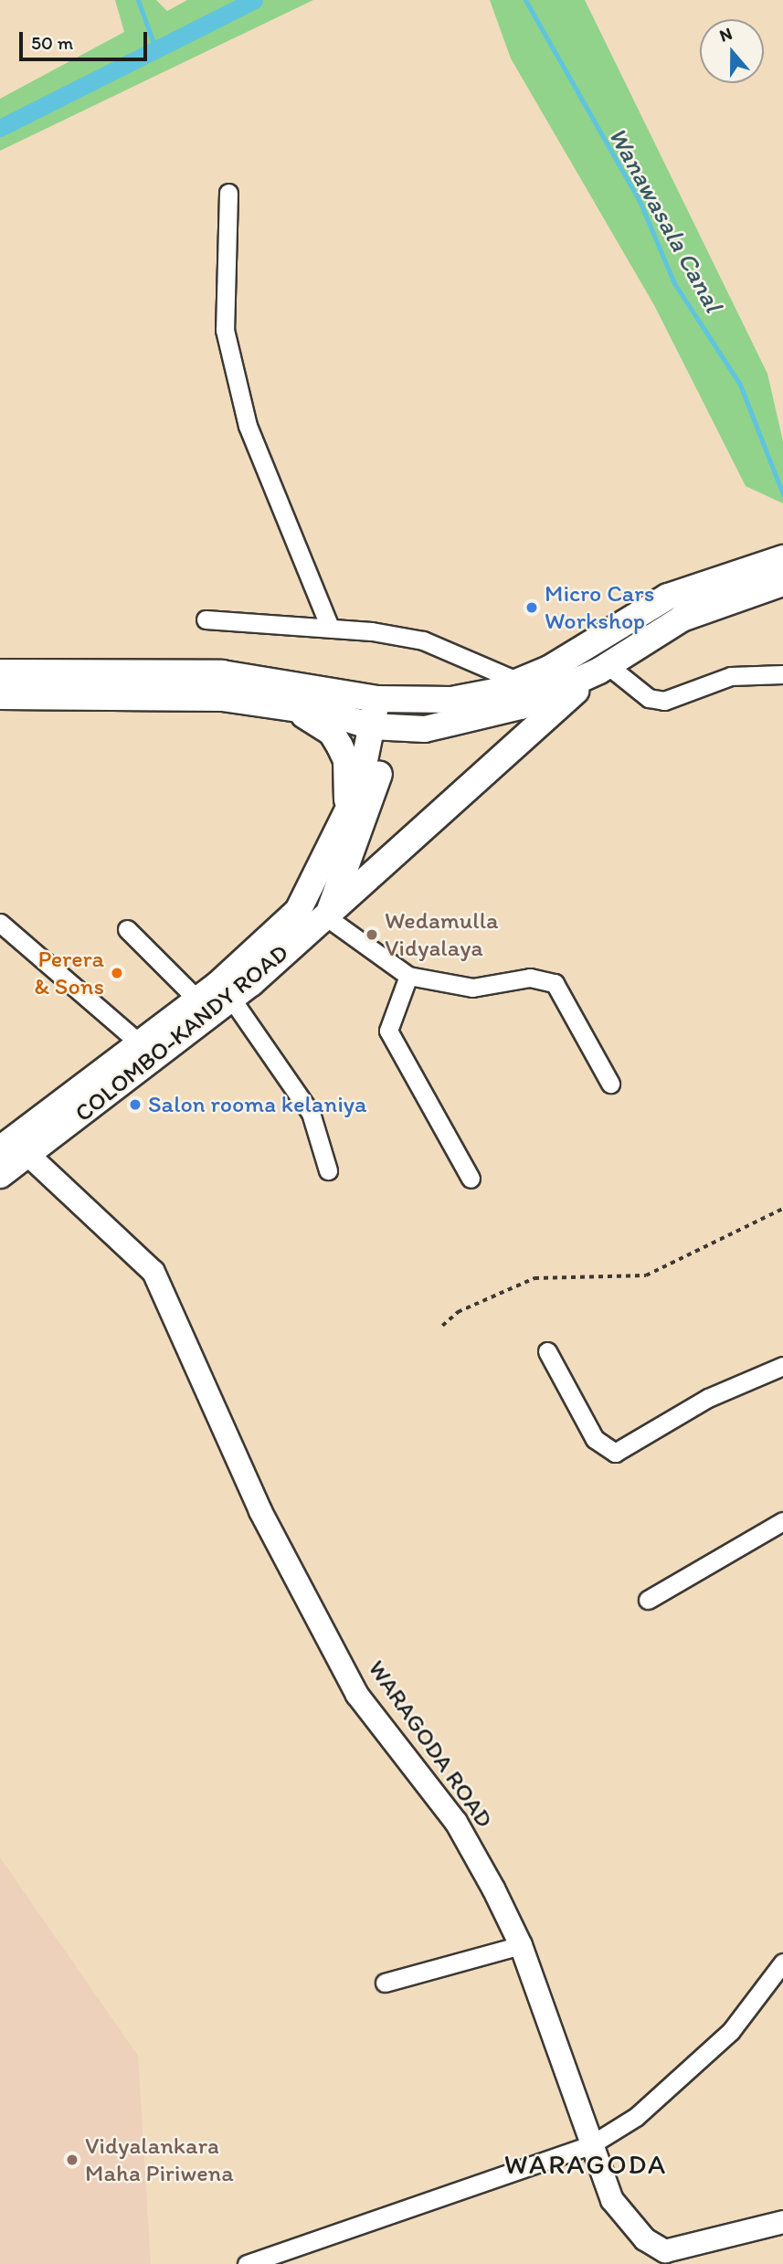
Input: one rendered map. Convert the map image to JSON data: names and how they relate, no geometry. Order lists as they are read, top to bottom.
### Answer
{
  "streets": {
    "highway": ["COLOMBO-KANDY ROAD"],
    "main road": ["WARAGODA ROAD"]
  },
  "crossings": [
    ["COLOMBO-KANDY ROAD", "WARAGODA ROAD"]
  ],
  "districts": ["WARAGODA"],
  "water": ["Wanawasala Canal"],
  "places": [
    "Micro Cars Workshop",
    "Wedamulla Vidyalaya",
    "Perera & Sons",
    "Salon rooma kelaniya",
    "Vidyalankara Maha Piriwena"
  ],
  "scale_bar": "50 m",
  "north": "top"
}
